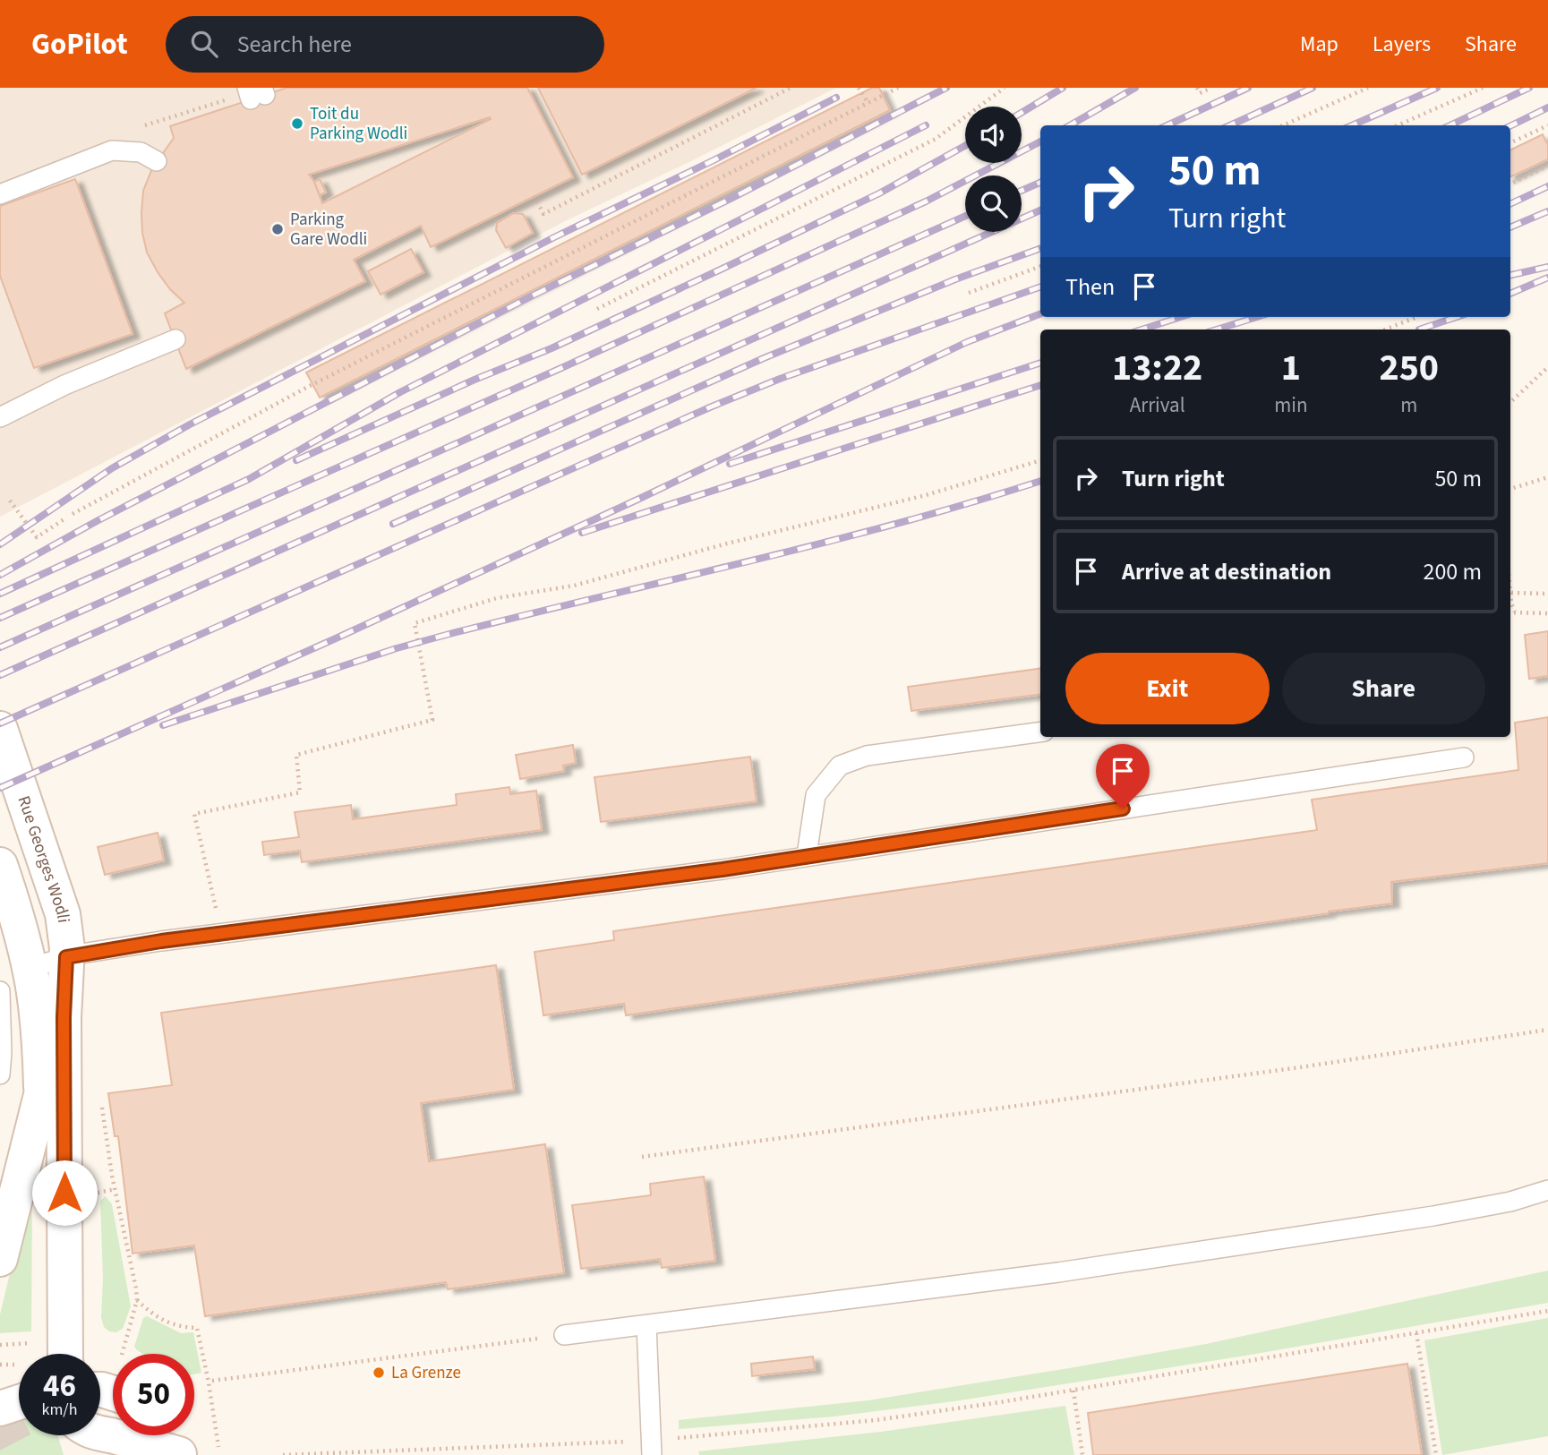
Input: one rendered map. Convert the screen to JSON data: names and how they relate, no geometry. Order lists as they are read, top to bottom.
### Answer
{
  "streets": {
    "main road": ["Rue Georges Wodli"]
  },
  "places": ["Toit du Parking Wodli", "Parking Gare Wodli", "La Grenze"],
  "page": {
    "header": "GoPilot",
    "search": "Search here",
    "nav": ["Map", "Layers", "Share"],
    "turn": ["50 m", "Turn right"],
    "then": "Then",
    "eta": [
      "13:22",
      "Arrival",
      "1",
      "min",
      "250",
      "m"
    ],
    "list": [
      {
        "name": "Turn right",
        "value": "50 m"
      },
      {
        "name": "Arrive at destination",
        "value": "200 m"
      }
    ],
    "buttons": ["Exit", "Share"],
    "speed": "46 km/h",
    "limit": "50"
  }
}
